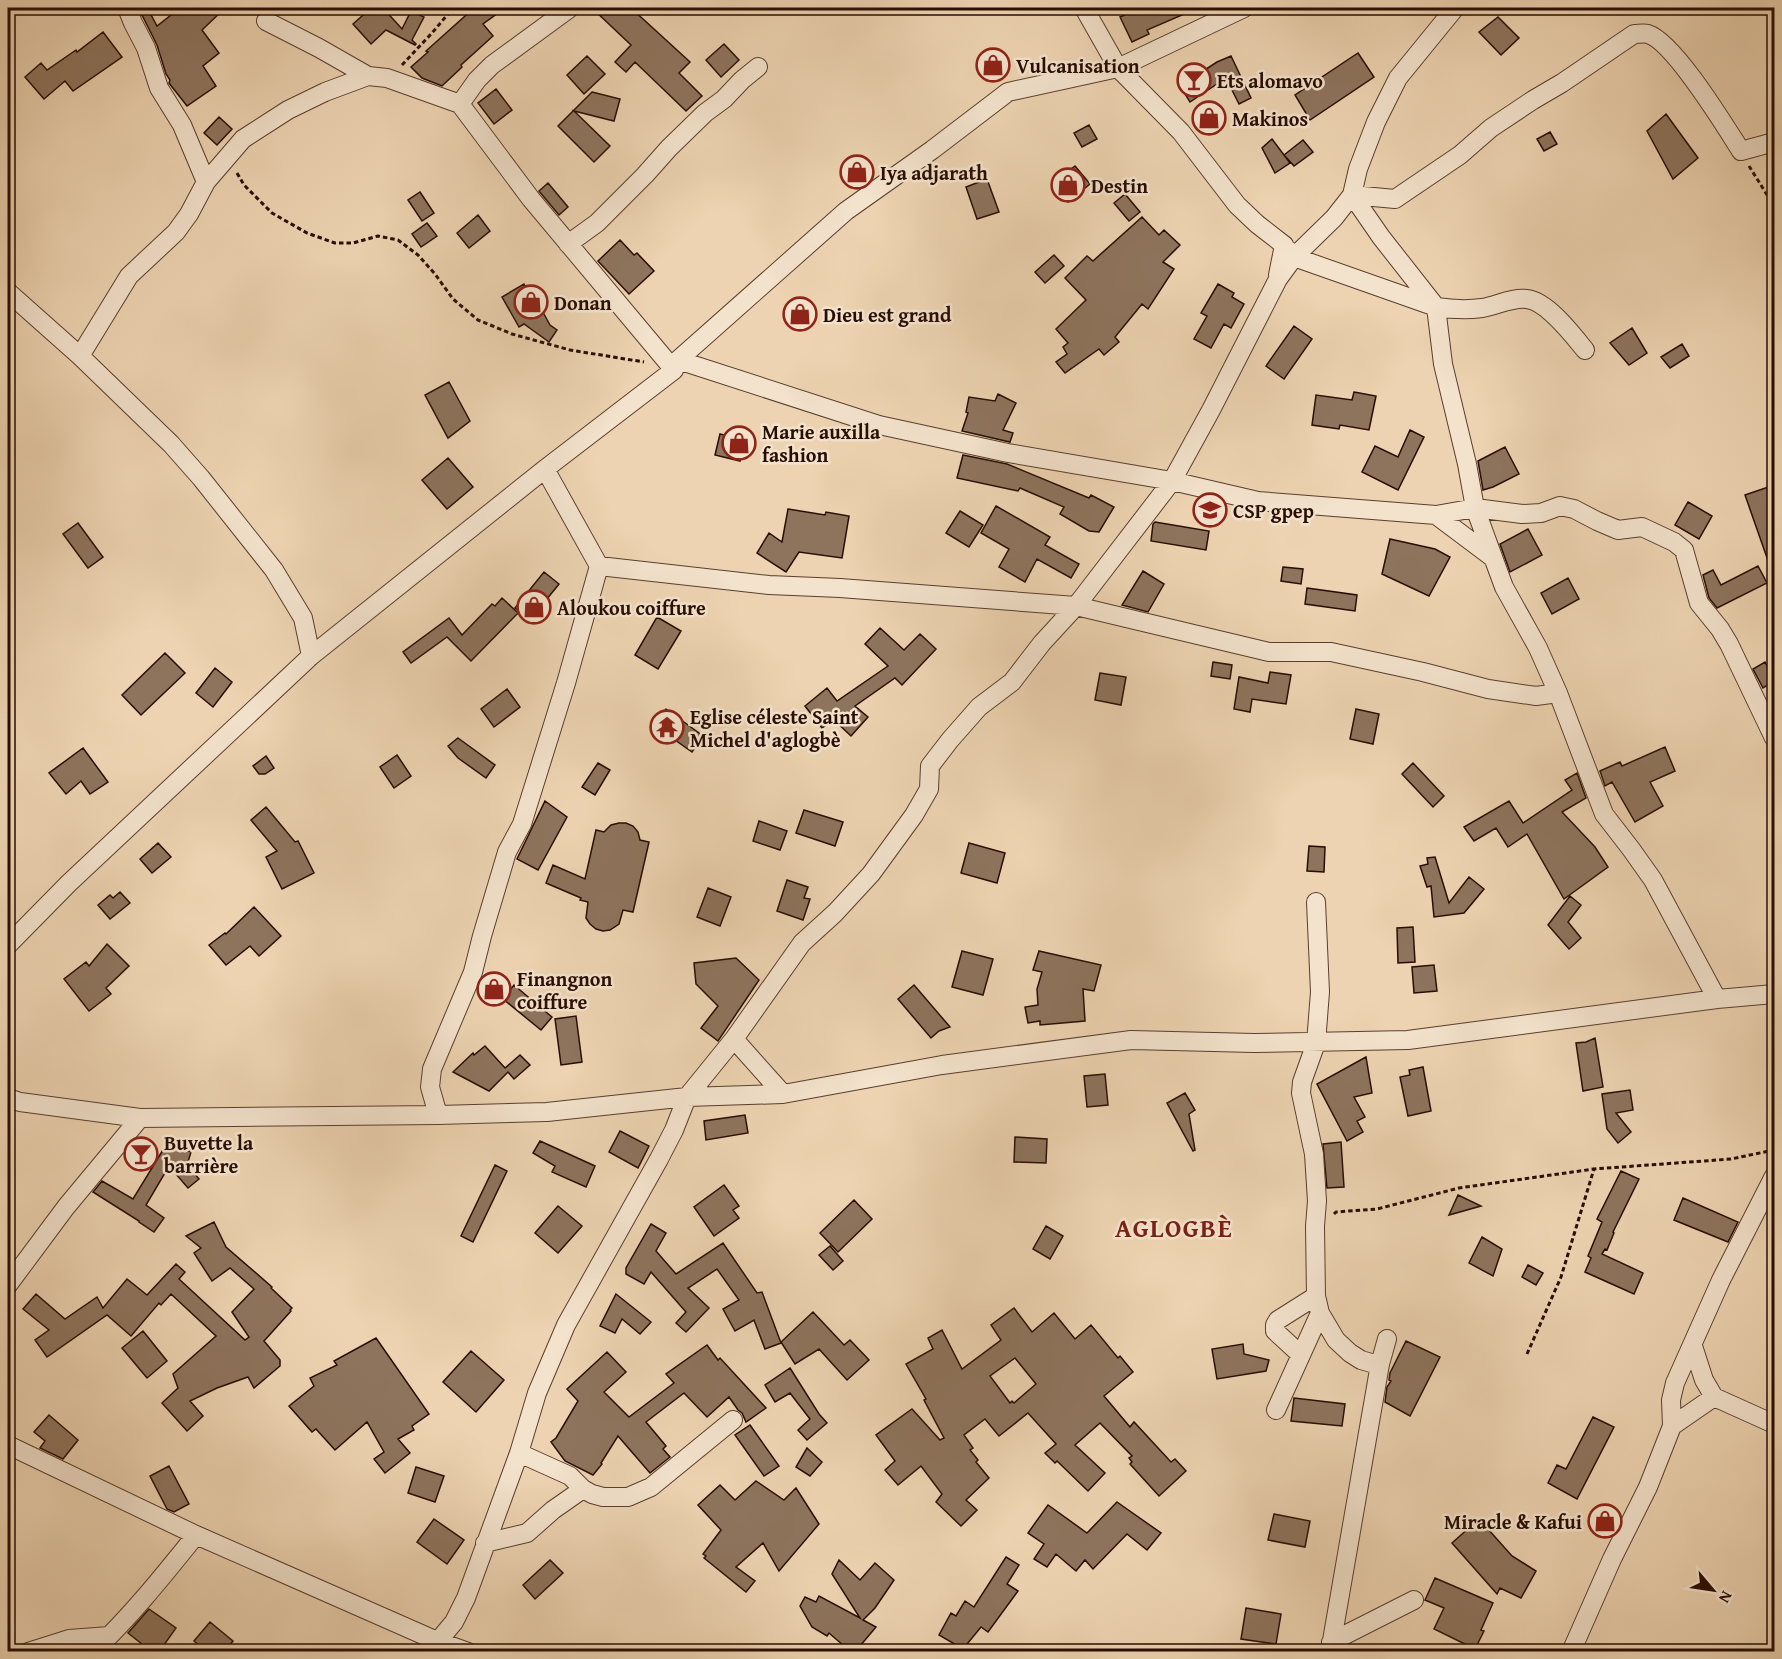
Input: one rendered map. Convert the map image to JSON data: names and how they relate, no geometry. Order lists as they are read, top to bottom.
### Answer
{
  "districts": ["AGLOGBÈ"],
  "places": {
    "shop": [
      "Vulcanisation",
      "Makinos",
      "Iya adjarath",
      "Destin",
      "Donan",
      "Dieu est grand",
      "Marie auxilla fashion",
      "Aloukou coiffure",
      "Finangnon coiffure",
      "Miracle & Kafui"
    ],
    "bar": ["Ets alomavo", "Buvette la barrière"],
    "school or university": ["CSP gpep"],
    "temple": ["Eglise céleste Saint Michel d'aglogbè"]
  },
  "north": "bottom right"
}
